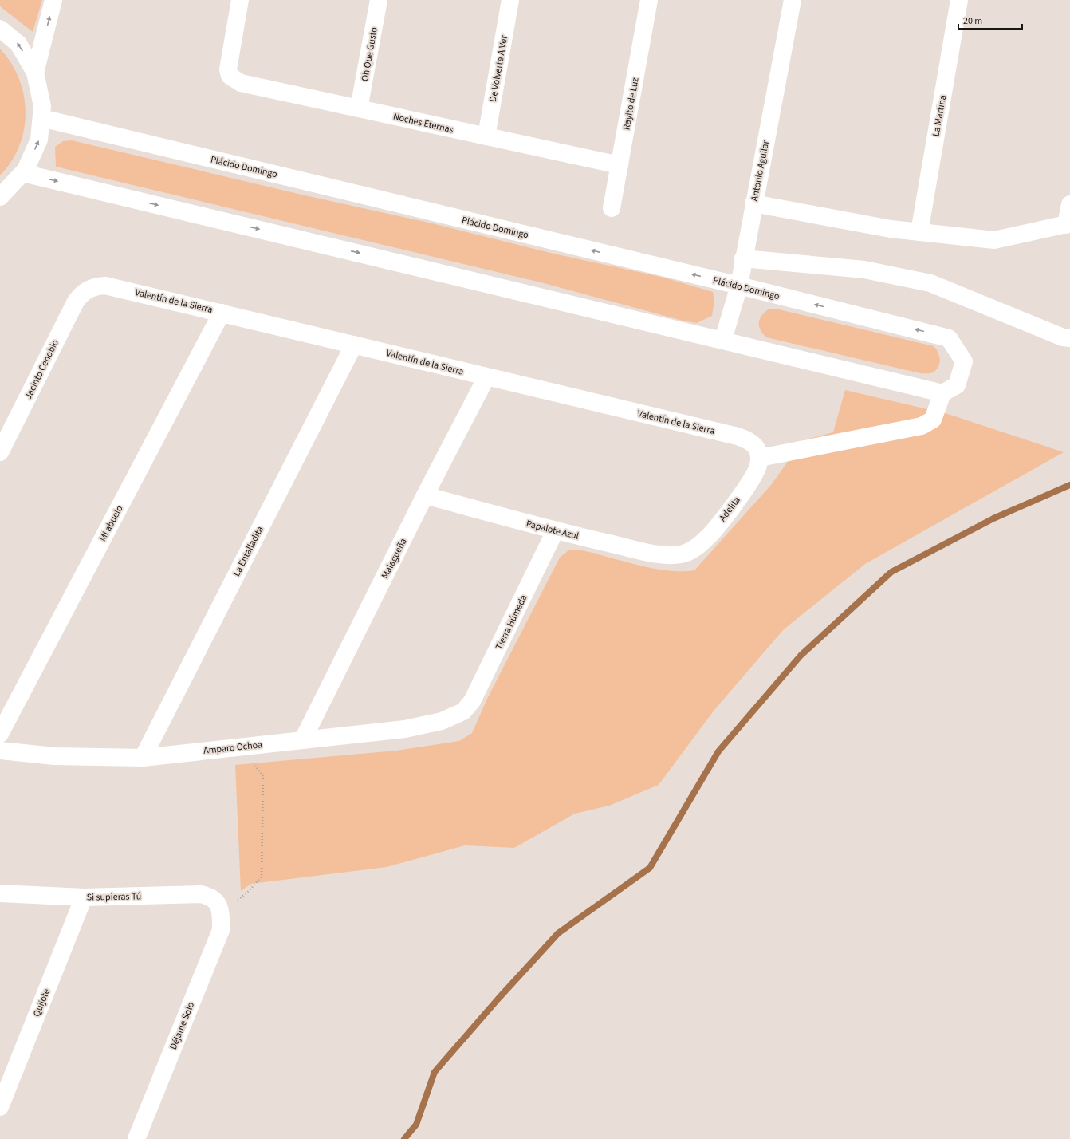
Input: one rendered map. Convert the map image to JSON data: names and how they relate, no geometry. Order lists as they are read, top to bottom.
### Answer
{
  "streets": {
    "street": [
      "Oh Que Gusto",
      "De Volverte A Ver",
      "Rayito de Luz",
      "La Martina",
      "Noches Eternas",
      "Plácido Domingo",
      "Antonio Aguilar",
      "Valentín de la Sierra",
      "Jacinto Cenobio",
      "Adelita",
      "Mi abuelo",
      "Papalote Azul",
      "La Entalladita",
      "Malagueña",
      "Tierra Húmeda",
      "Amparo Ochoa",
      "Si supieras Tú",
      "Quijote",
      "Déjame Solo"
    ]
  },
  "crossings": [
    ["Oh Que Gusto", "Noches Eternas"],
    ["De Volverte A Ver", "Noches Eternas"],
    ["Rayito de Luz", "Noches Eternas"],
    ["Plácido Domingo", "Antonio Aguilar"],
    ["Valentín de la Sierra", "Jacinto Cenobio"],
    ["Valentín de la Sierra", "Adelita"],
    ["Valentín de la Sierra", "Mi abuelo"],
    ["Valentín de la Sierra", "La Entalladita"],
    ["Valentín de la Sierra", "Malagueña"],
    ["Adelita", "Papalote Azul"],
    ["Papalote Azul", "Malagueña"],
    ["Papalote Azul", "Tierra Húmeda"],
    ["La Entalladita", "Amparo Ochoa"],
    ["Malagueña", "Amparo Ochoa"],
    ["Tierra Húmeda", "Amparo Ochoa"],
    ["Si supieras Tú", "Quijote"],
    ["Si supieras Tú", "Déjame Solo"]
  ],
  "scale_bar": "20 m"
}
